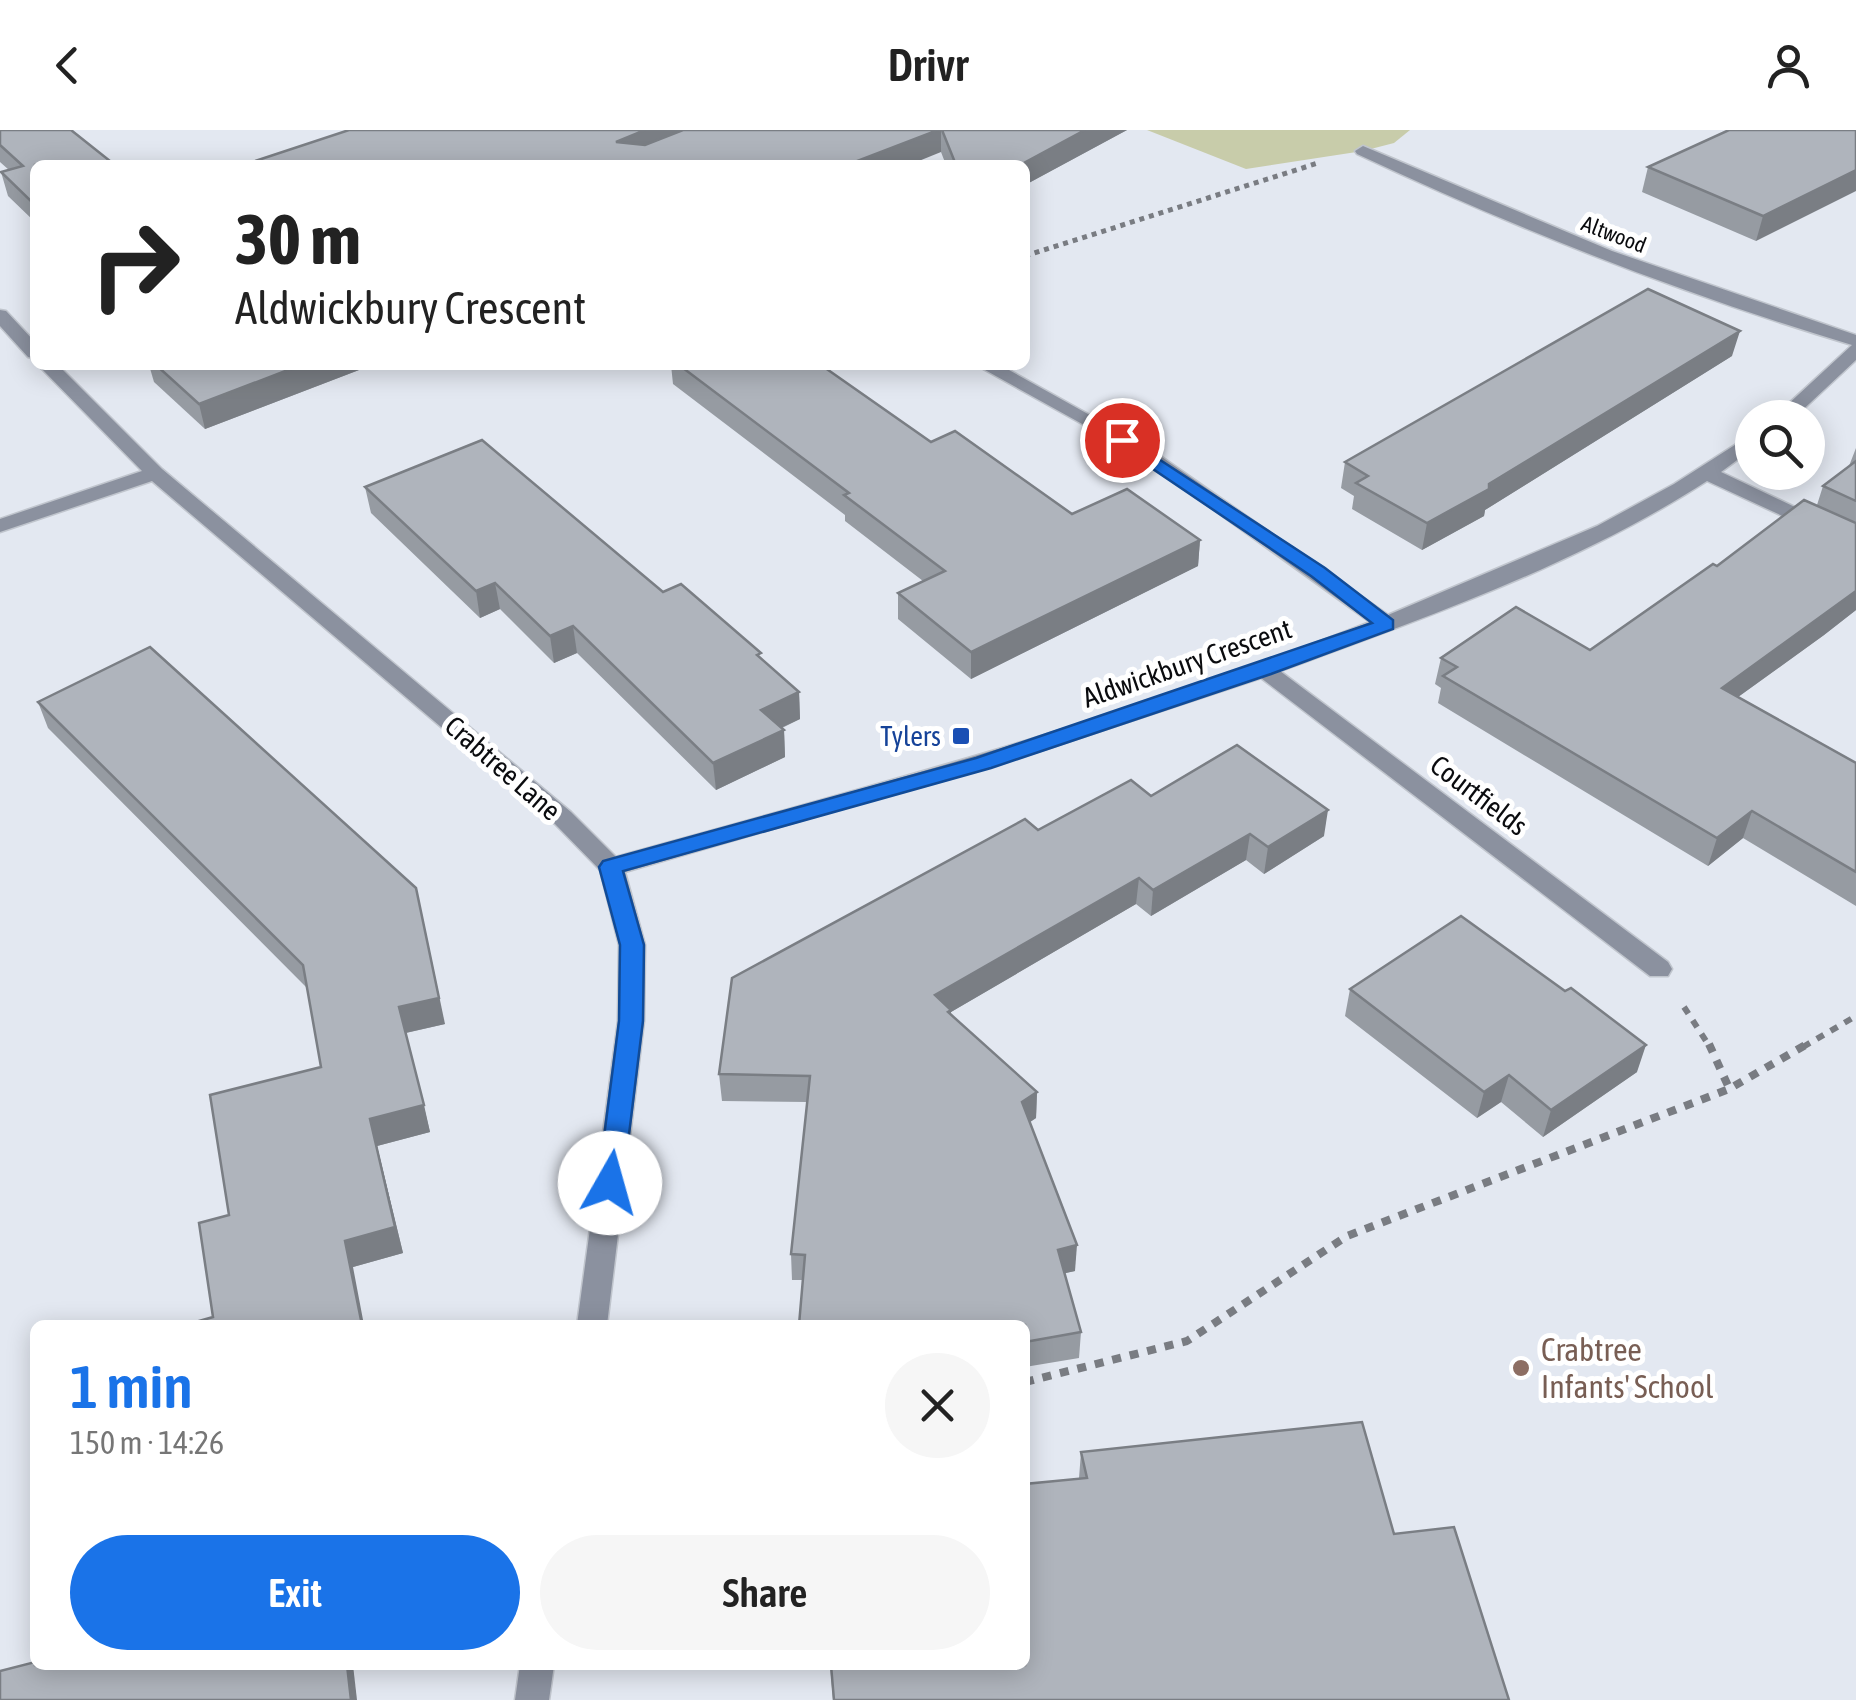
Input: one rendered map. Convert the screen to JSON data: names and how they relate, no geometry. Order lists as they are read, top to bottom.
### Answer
{
  "streets": {
    "street": [
      "Altwood",
      "Aldwickbury Crescent",
      "Crabtree Lane",
      "Courtfields"
    ]
  },
  "crossings": [
    ["Aldwickbury Crescent", "Crabtree Lane"],
    ["Aldwickbury Crescent", "Courtfields"]
  ],
  "places": {
    "transit": ["Tylers"],
    "other": ["Crabtree Infants' School"]
  },
  "page": {
    "header": "Drivr",
    "turn": ["30 m", "Aldwickbury Crescent"],
    "heading": ["1 min", "150 m · 14:26"],
    "buttons": ["Exit", "Share"]
  }
}
